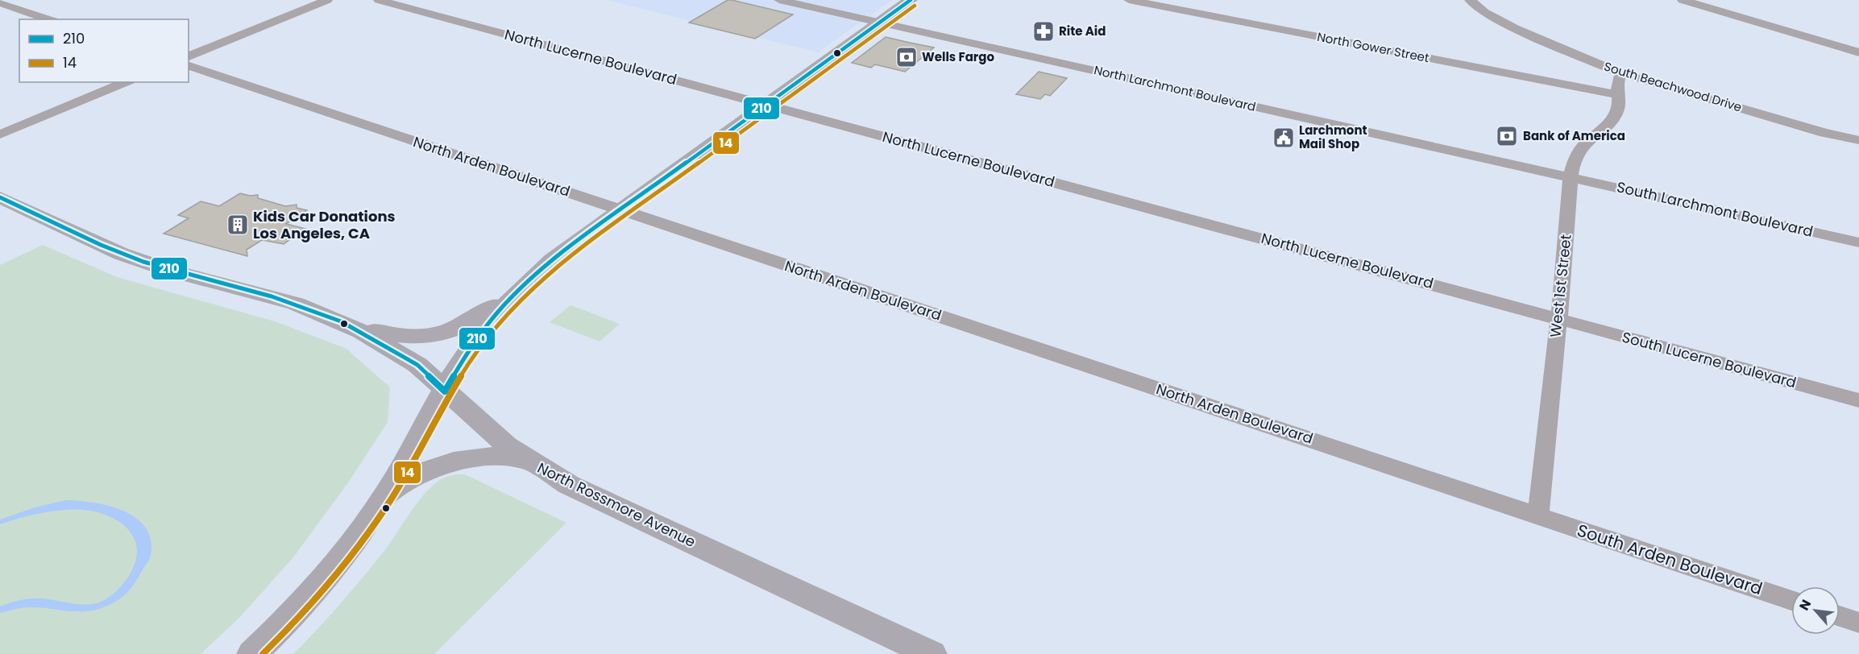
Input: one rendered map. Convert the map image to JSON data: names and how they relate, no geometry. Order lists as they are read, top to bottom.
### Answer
{
  "streets": {
    "main road": ["North Rossmore Avenue"],
    "street": [
      "North Gower Street",
      "North Lucerne Boulevard",
      "South Beachwood Drive",
      "North Larchmont Boulevard",
      "North Arden Boulevard",
      "South Larchmont Boulevard",
      "West 1st Street",
      "South Lucerne Boulevard",
      "South Arden Boulevard"
    ]
  },
  "crossings": [
    ["North Gower Street", "West 1st Street"],
    ["North Lucerne Boulevard", "West 1st Street"],
    ["North Lucerne Boulevard", "South Lucerne Boulevard"],
    ["South Beachwood Drive", "West 1st Street"],
    ["North Larchmont Boulevard", "South Larchmont Boulevard"],
    ["North Larchmont Boulevard", "West 1st Street"],
    ["North Arden Boulevard", "West 1st Street"],
    ["North Arden Boulevard", "South Arden Boulevard"],
    ["South Larchmont Boulevard", "West 1st Street"],
    ["West 1st Street", "South Lucerne Boulevard"],
    ["West 1st Street", "South Arden Boulevard"]
  ],
  "places": {
    "pharmacy": ["Rite Aid"],
    "bank": ["Wells Fargo", "Bank of America"],
    "public building": ["Larchmont Mail Shop"],
    "building": ["Kids Car Donations Los Angeles, CA"]
  },
  "lines": ["transit line 210", "transit line 14"],
  "legend": ["210", "14"],
  "north": "top left"
}
